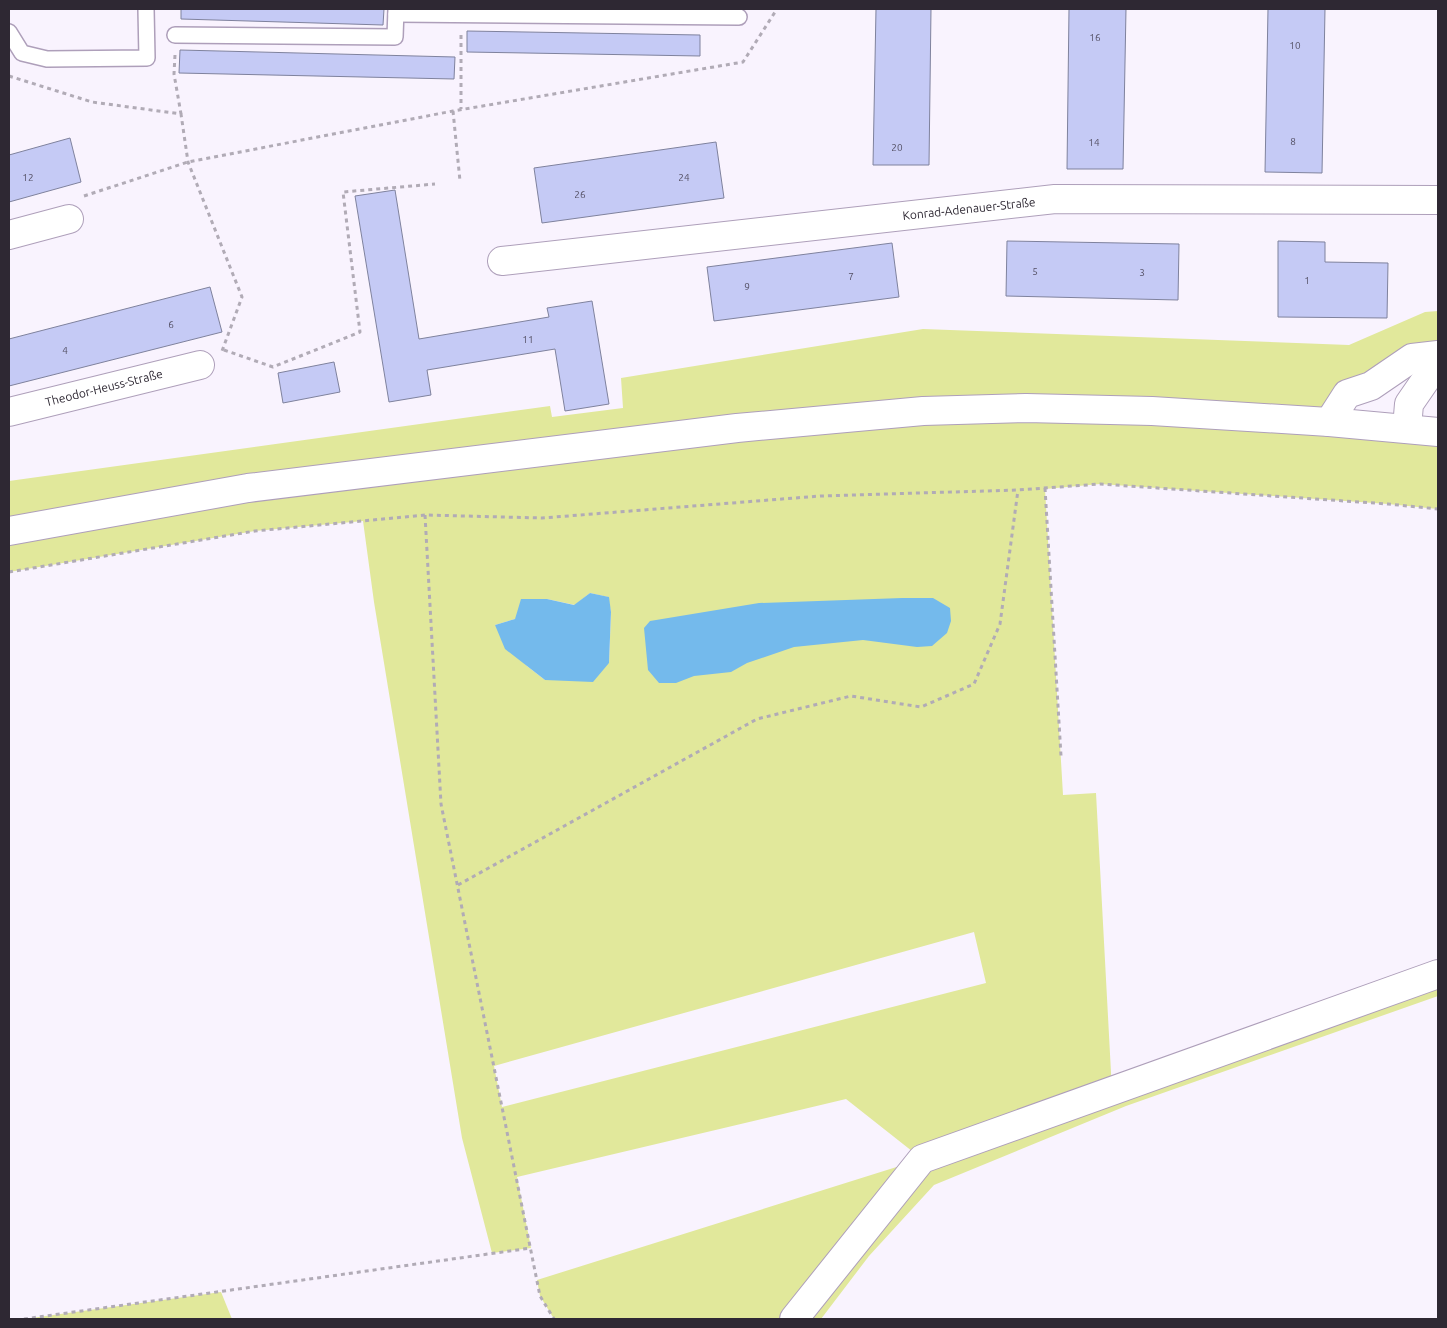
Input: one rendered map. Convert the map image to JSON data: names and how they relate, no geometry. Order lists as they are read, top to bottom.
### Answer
{
  "streets": {
    "street": ["Konrad-Adenauer-Straße", "Theodor-Heuss-Straße"]
  },
  "house_numbers": [
    "16",
    "10",
    "8",
    "14",
    "20",
    "12",
    "24",
    "26",
    "5",
    "3",
    "7",
    "1",
    "9",
    "6",
    "11",
    "4"
  ]
}
